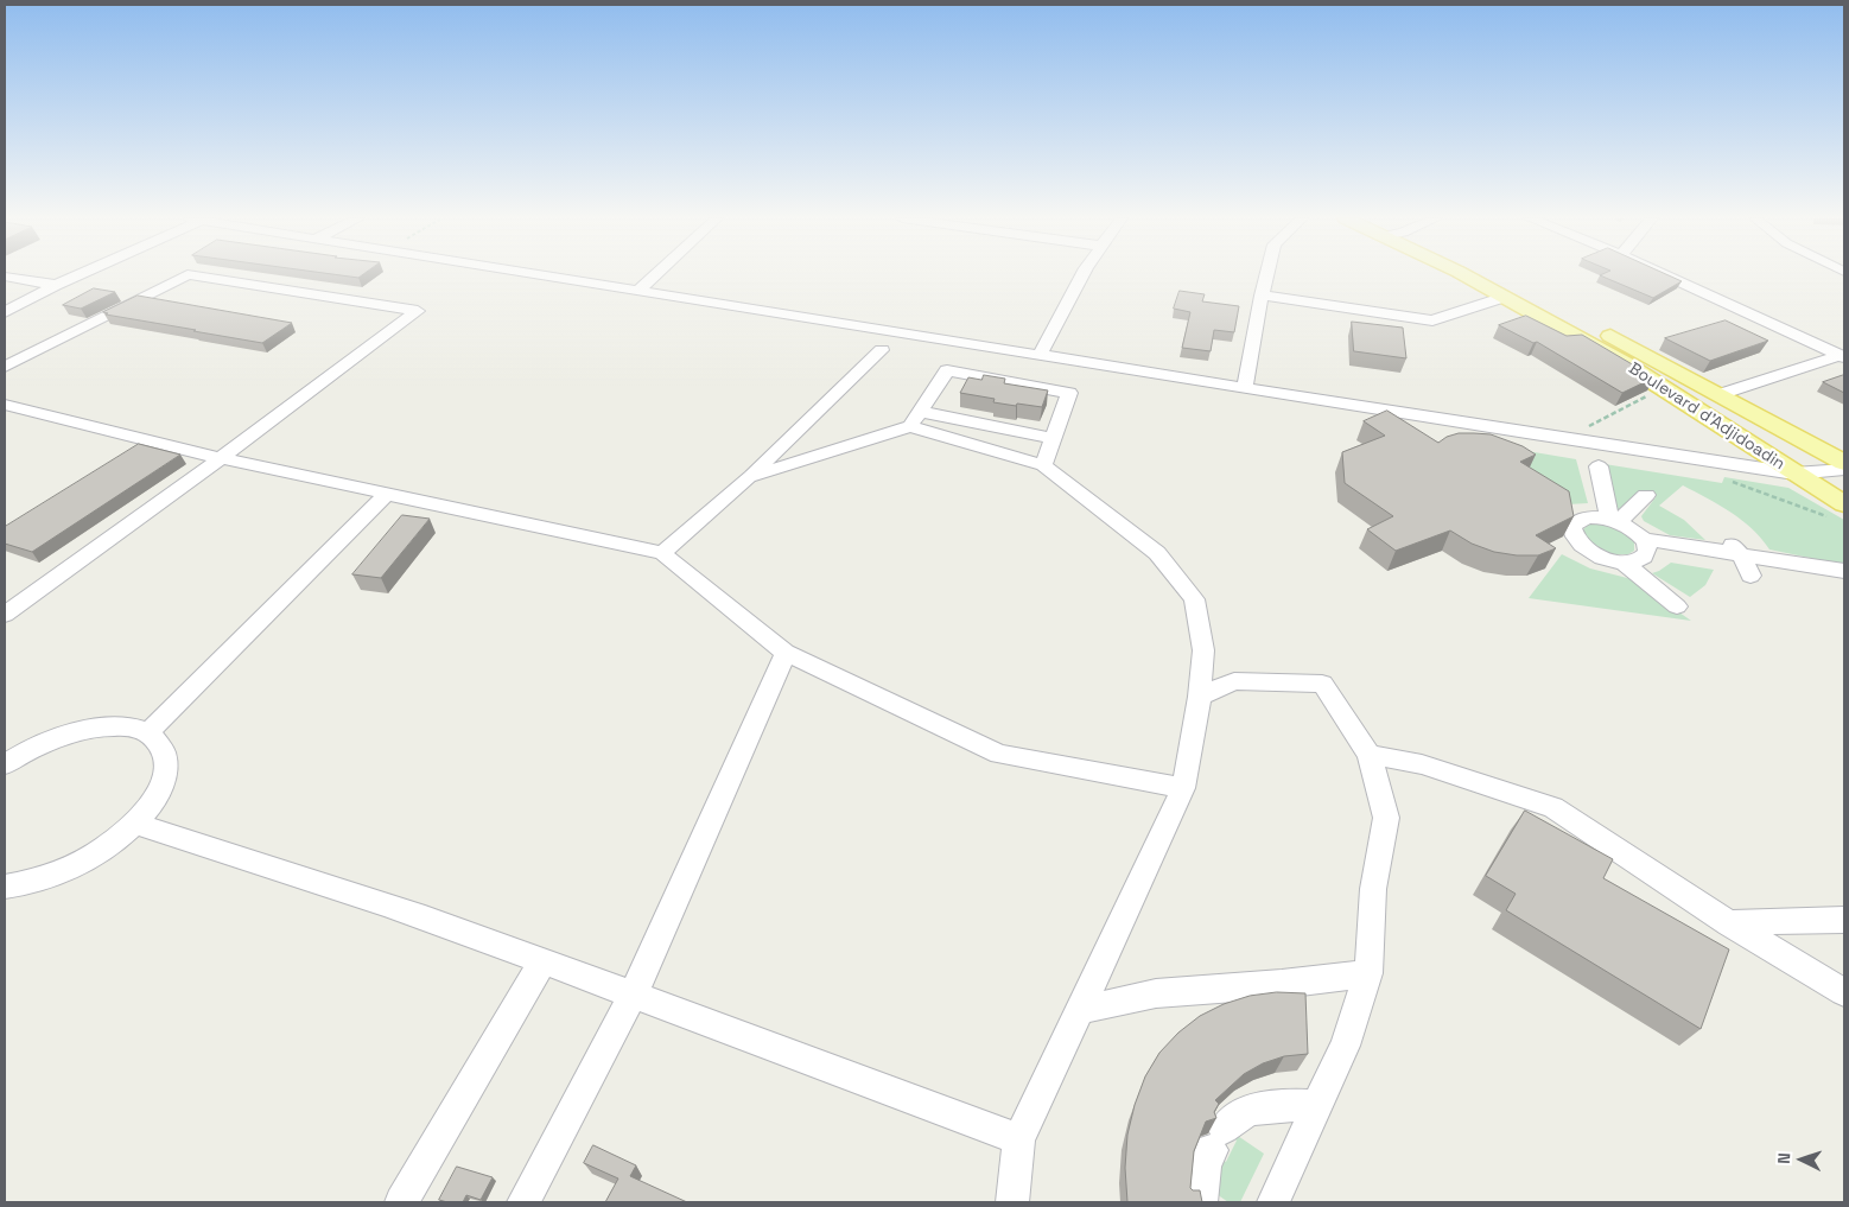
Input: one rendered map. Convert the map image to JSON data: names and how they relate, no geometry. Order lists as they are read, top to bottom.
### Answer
{
  "streets": {
    "main road": ["Boulevard d'Adjidoadin"]
  },
  "north": "left"
}
